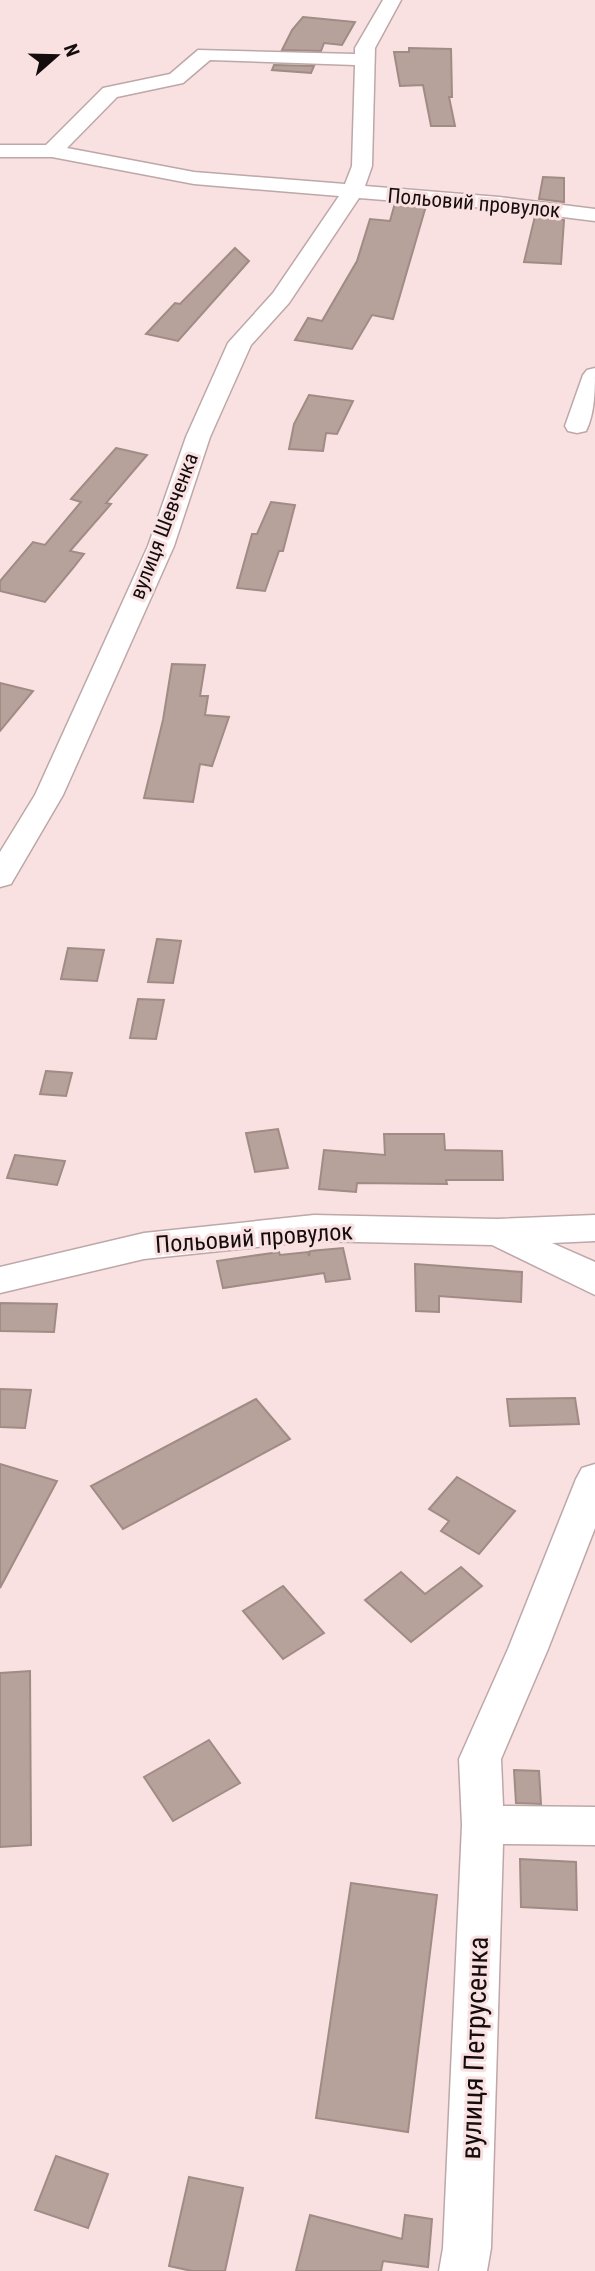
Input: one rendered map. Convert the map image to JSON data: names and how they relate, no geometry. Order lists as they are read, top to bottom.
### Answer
{
  "streets": {
    "street": ["Польовий провулок", "вулиця Шевченка", "вулиця Петрусенка"]
  },
  "crossings": [
    ["Польовий провулок", "вулиця Шевченка"]
  ],
  "north": "right"
}
